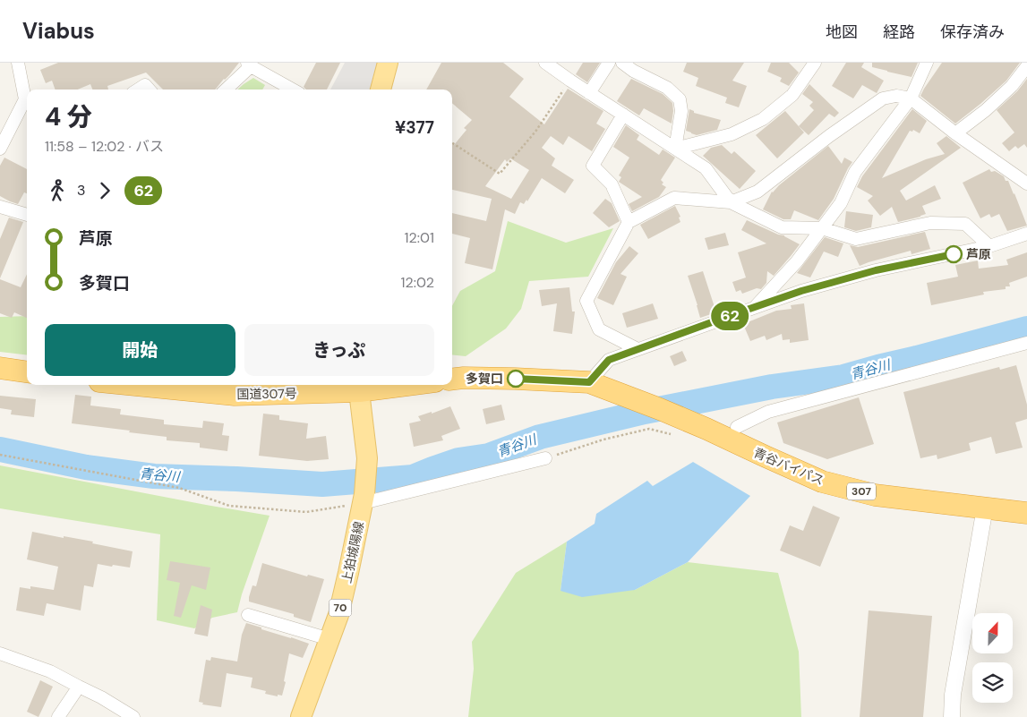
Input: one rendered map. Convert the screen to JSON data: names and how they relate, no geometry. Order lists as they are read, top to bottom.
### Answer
{
  "streets": {
    "highway": ["国道307号", "青谷バイパス", "307"],
    "main road": ["上狛城陽線", "70"]
  },
  "crossings": [
    ["国道307号", "上狛城陽線"],
    ["青谷バイパス", "307"]
  ],
  "water": ["青谷川"],
  "places": ["芦原", "多賀口"],
  "lines": ["bus line 62"],
  "north": "top",
  "page": {
    "header": "Viabus",
    "nav": ["地図", "経路", "保存済み"],
    "on_map": "62",
    "heading": ["4 分", "11:58 – 12:02 · バス", "¥377"],
    "legs": ["3", "62"],
    "list": [
      {
        "name": "芦原",
        "value": "12:01"
      },
      {
        "name": "多賀口",
        "value": "12:02"
      }
    ],
    "buttons": ["開始", "きっぷ"]
  }
}
